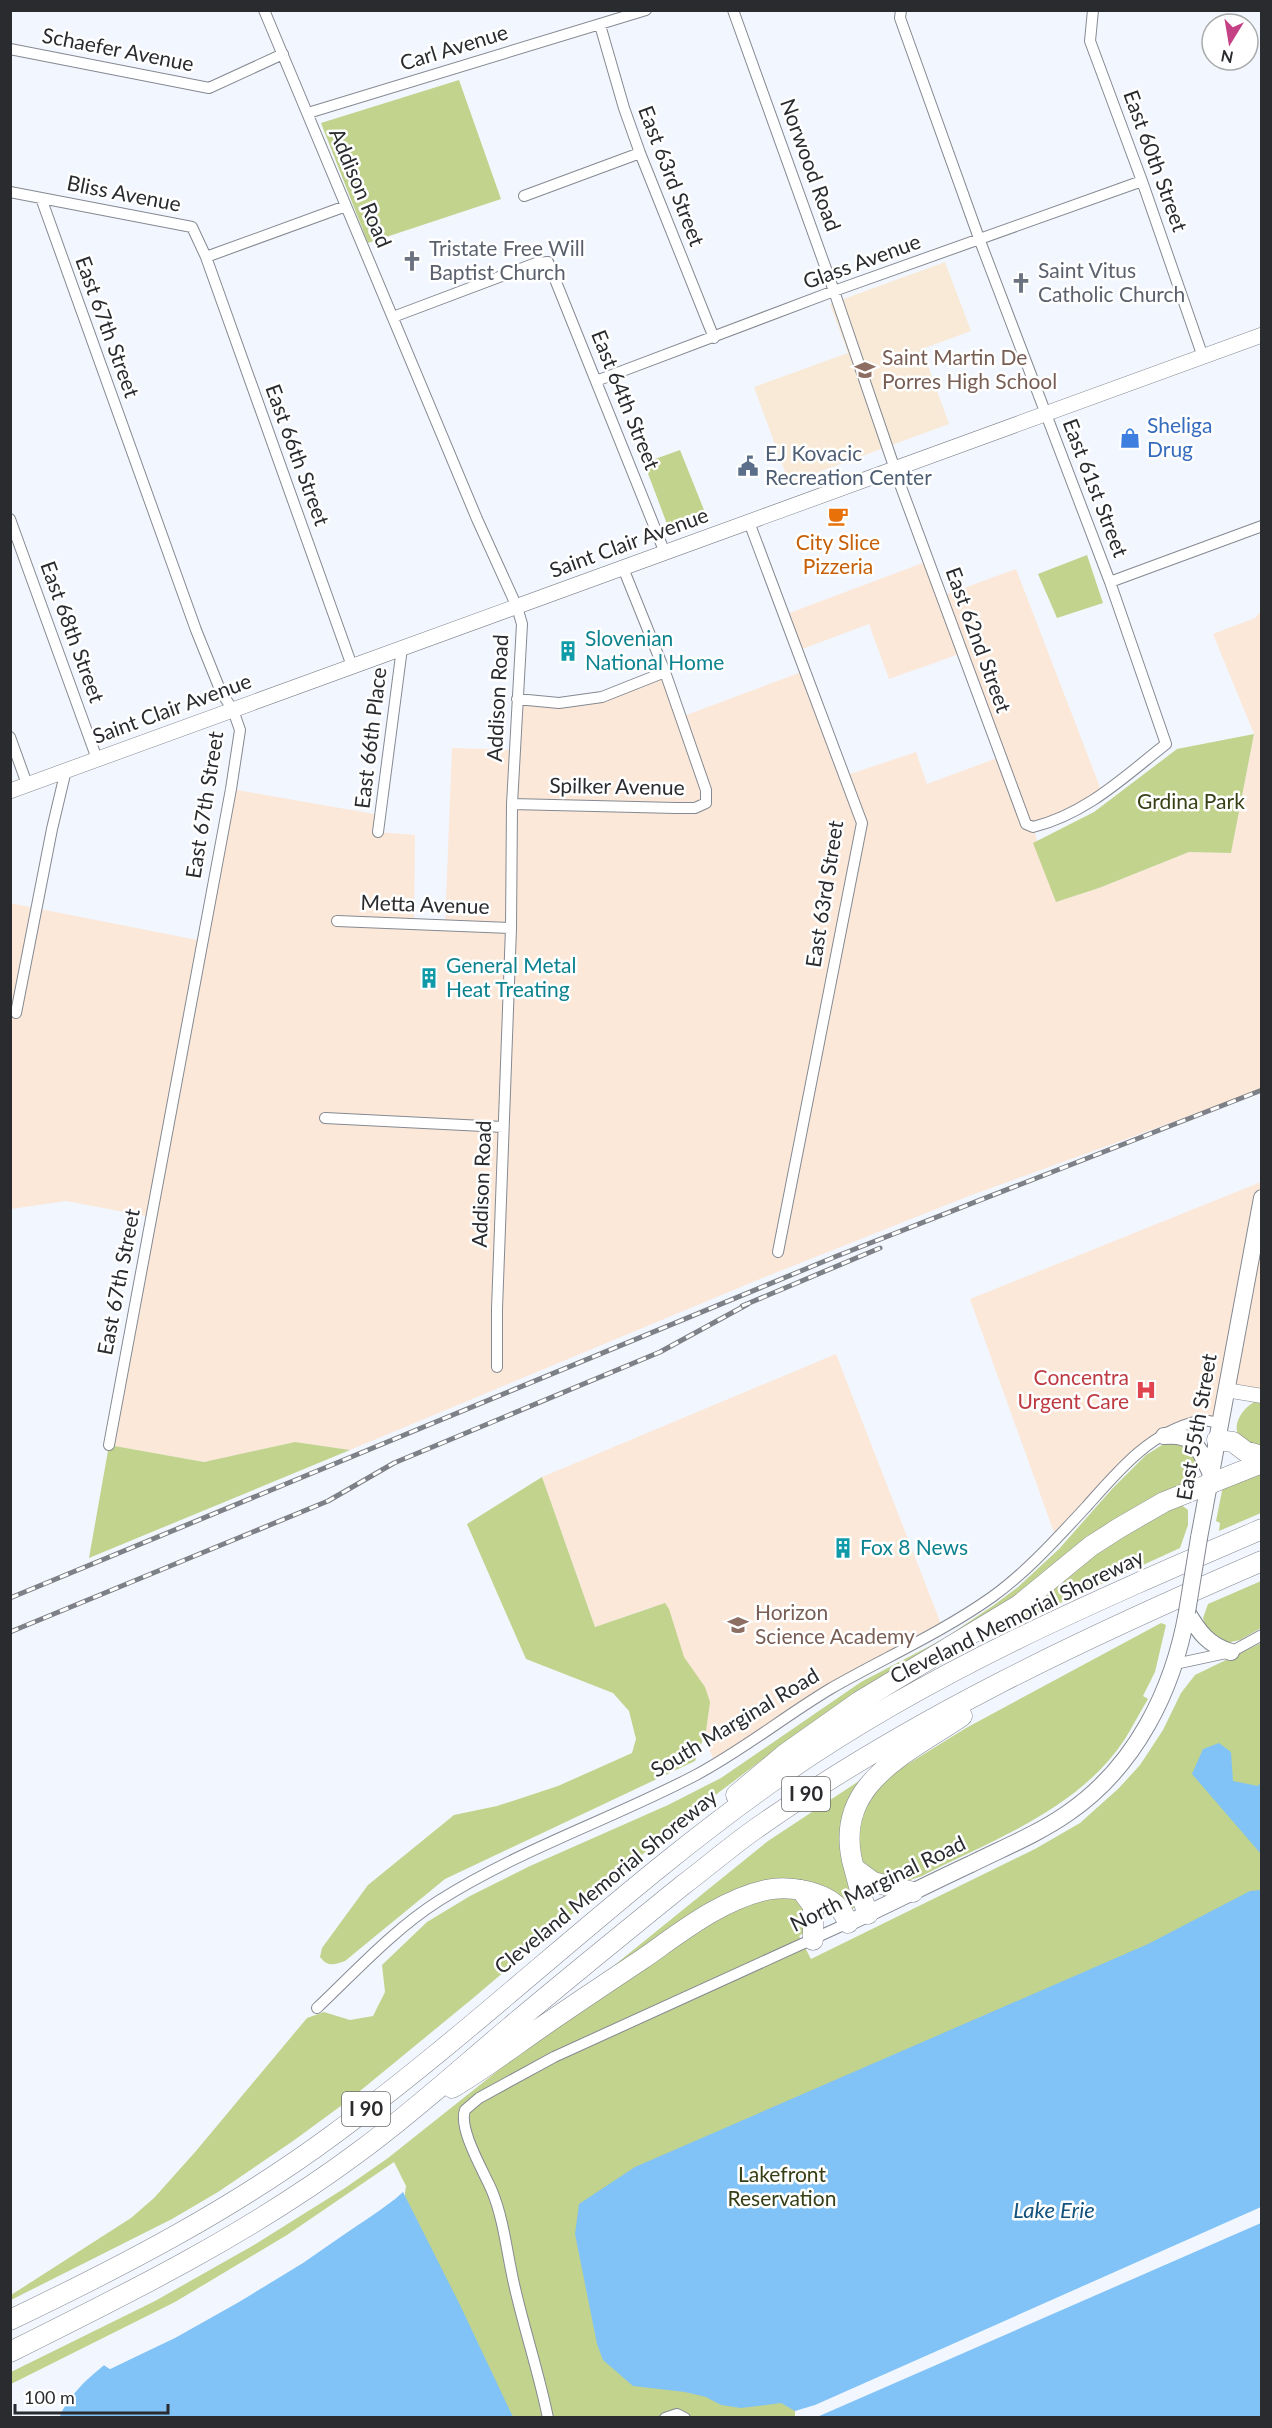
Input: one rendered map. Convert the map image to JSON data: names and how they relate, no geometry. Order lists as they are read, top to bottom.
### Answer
{
  "streets": {
    "highway": ["Cleveland Memorial Shoreway", "I 90"],
    "main road": ["Saint Clair Avenue", "East 55th Street", "North Marginal Road"],
    "street": [
      "Carl Avenue",
      "Schaefer Avenue",
      "East 60th Street",
      "Norwood Road",
      "East 63rd Street",
      "Addison Road",
      "Bliss Avenue",
      "Glass Avenue",
      "East 67th Street",
      "East 64th Street",
      "East 66th Street",
      "East 61st Street",
      "East 68th Street",
      "East 62nd Street",
      "East 66th Place",
      "Spilker Avenue",
      "Metta Avenue",
      "South Marginal Road"
    ]
  },
  "crossings": [
    ["Carl Avenue", "East 63rd Street"],
    ["Carl Avenue", "Addison Road"],
    ["Schaefer Avenue", "Addison Road"],
    ["East 60th Street", "Glass Avenue"],
    ["East 60th Street", "Saint Clair Avenue"],
    ["Norwood Road", "Glass Avenue"],
    ["Norwood Road", "Saint Clair Avenue"],
    ["Norwood Road", "East 62nd Street"],
    ["East 63rd Street", "Glass Avenue"],
    ["East 63rd Street", "Saint Clair Avenue"],
    ["Addison Road", "East 64th Street"],
    ["Addison Road", "Saint Clair Avenue"],
    ["Addison Road", "Spilker Avenue"],
    ["Addison Road", "Metta Avenue"],
    ["Bliss Avenue", "East 67th Street"],
    ["Bliss Avenue", "East 66th Street"],
    ["Glass Avenue", "East 64th Street"],
    ["Glass Avenue", "East 61st Street"],
    ["East 67th Street", "Saint Clair Avenue"],
    ["East 64th Street", "Saint Clair Avenue"],
    ["East 66th Street", "Saint Clair Avenue"],
    ["East 61st Street", "Saint Clair Avenue"],
    ["East 61st Street", "East 62nd Street"],
    ["Saint Clair Avenue", "East 68th Street"],
    ["Saint Clair Avenue", "East 62nd Street"],
    ["Saint Clair Avenue", "East 66th Place"],
    ["East 55th Street", "South Marginal Road"],
    ["East 55th Street", "North Marginal Road"]
  ],
  "water": ["Lake Erie"],
  "parks": ["Grdina Park", "Lakefront Reservation"],
  "places": {
    "church": ["Tristate Free Will Baptist Church", "Saint Vitus Catholic Church"],
    "school or university": ["Saint Martin De Porres High School", "Horizon Science Academy"],
    "shop": ["Sheliga Drug"],
    "public building": ["EJ Kovacic Recreation Center"],
    "cafe": ["City Slice Pizzeria"],
    "building": ["Slovenian National Home", "General Metal Heat Treating", "Fox 8 News"],
    "hospital": ["Concentra Urgent Care"]
  },
  "scale_bar": "100 m",
  "north": "bottom"
}
